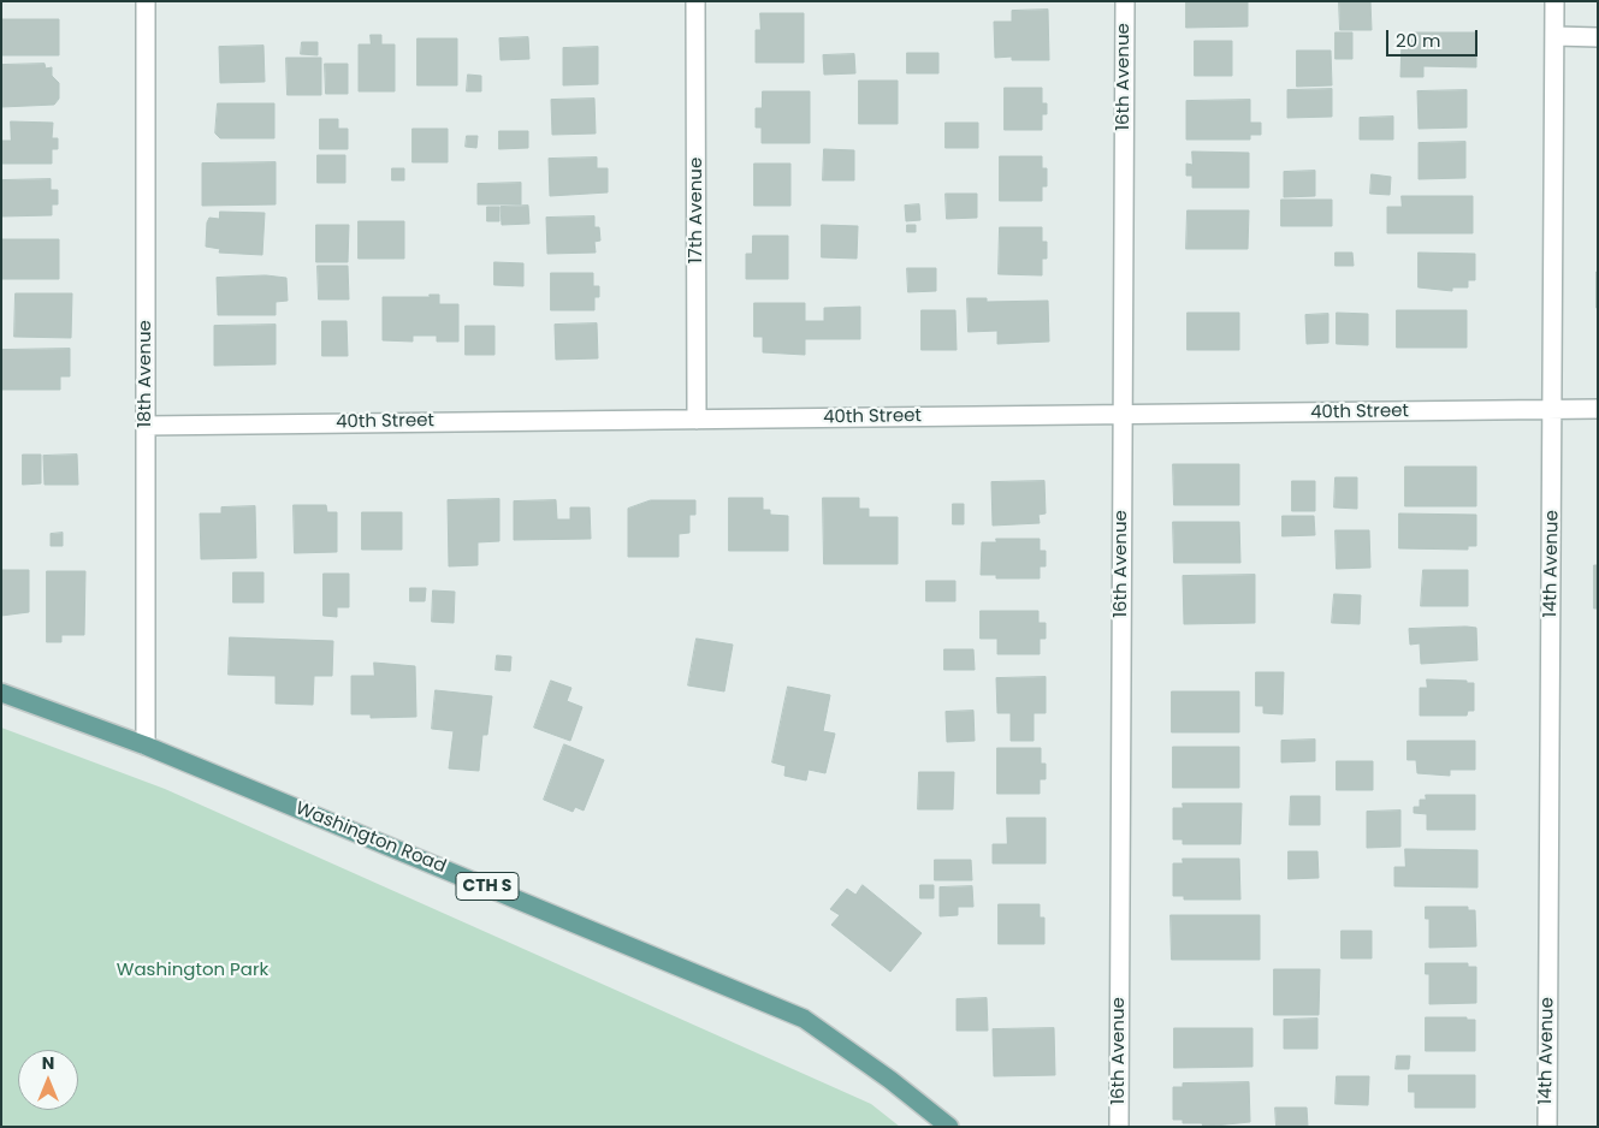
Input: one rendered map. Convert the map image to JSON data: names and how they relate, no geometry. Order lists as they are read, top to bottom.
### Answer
{
  "streets": {
    "main road": ["Washington Road", "CTH S"],
    "street": [
      "16th Avenue",
      "17th Avenue",
      "18th Avenue",
      "40th Street",
      "14th Avenue"
    ]
  },
  "crossings": [
    ["16th Avenue", "40th Street"],
    ["17th Avenue", "40th Street"],
    ["18th Avenue", "40th Street"],
    ["18th Avenue", "Washington Road"],
    ["40th Street", "14th Avenue"]
  ],
  "parks": ["Washington Park"],
  "scale_bar": "20 m",
  "north": "top"
}
